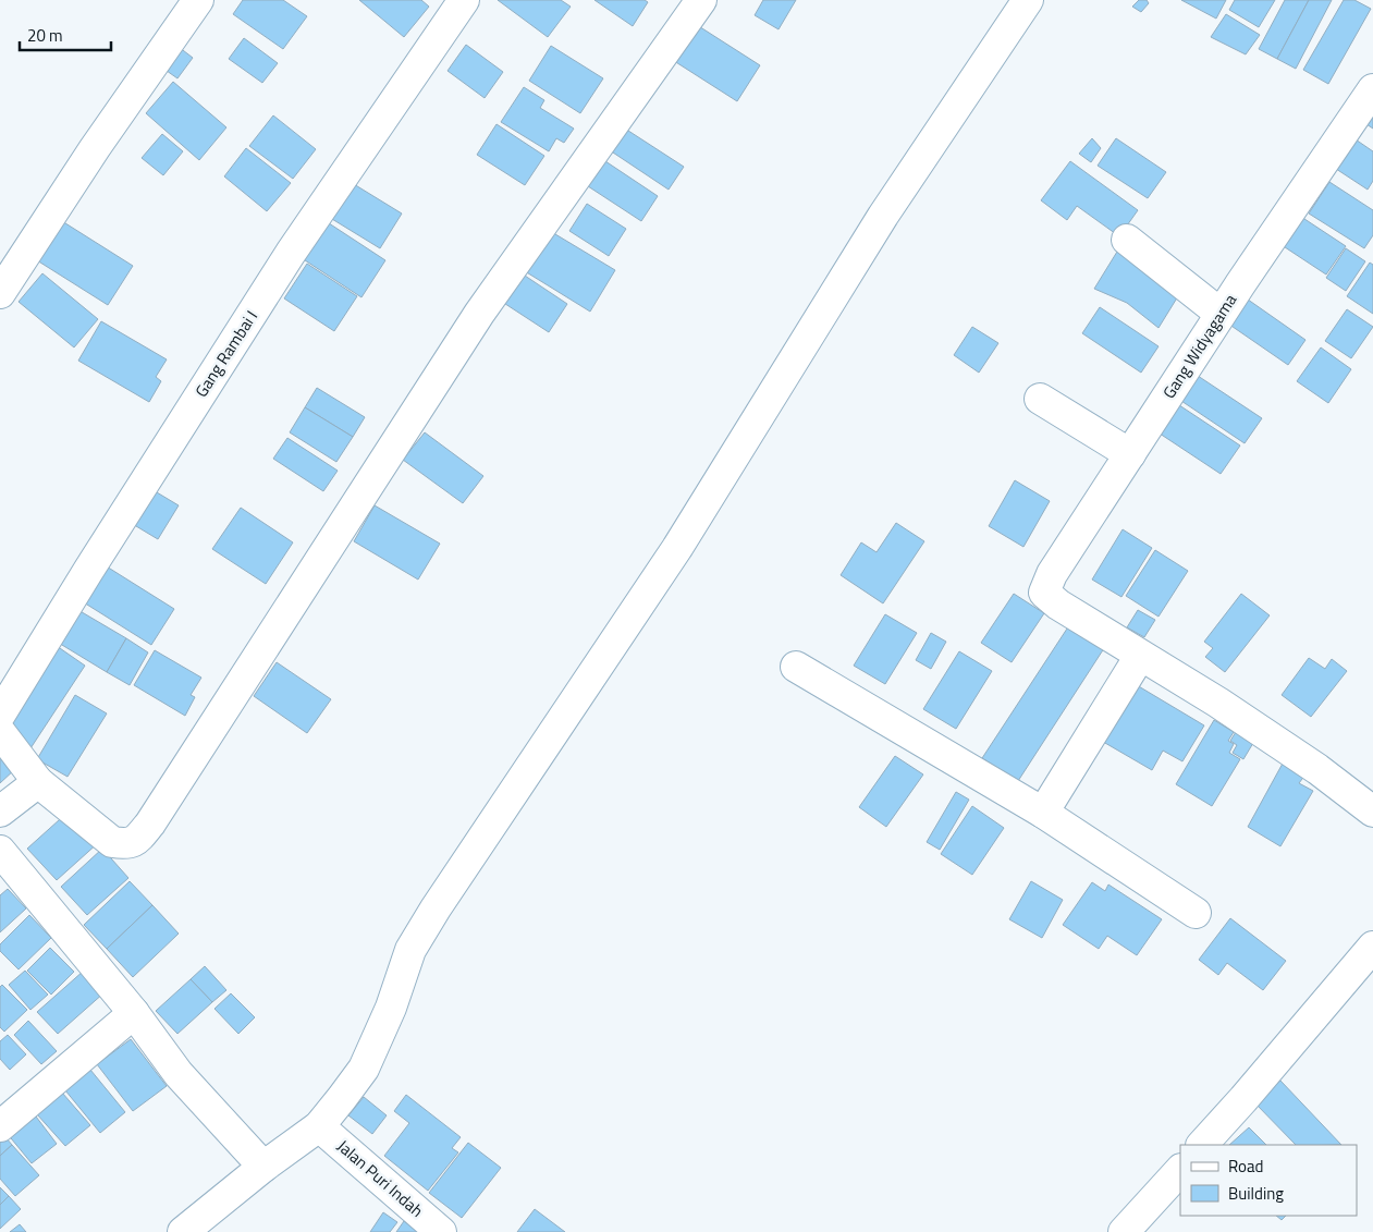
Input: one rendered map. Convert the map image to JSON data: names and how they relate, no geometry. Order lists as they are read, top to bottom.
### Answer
{
  "streets": {
    "street": ["Gang Widyagama", "Gang Rambai I", "Jalan Puri Indah"]
  },
  "legend": ["Road", "Building"],
  "scale_bar": "20 m"
}
